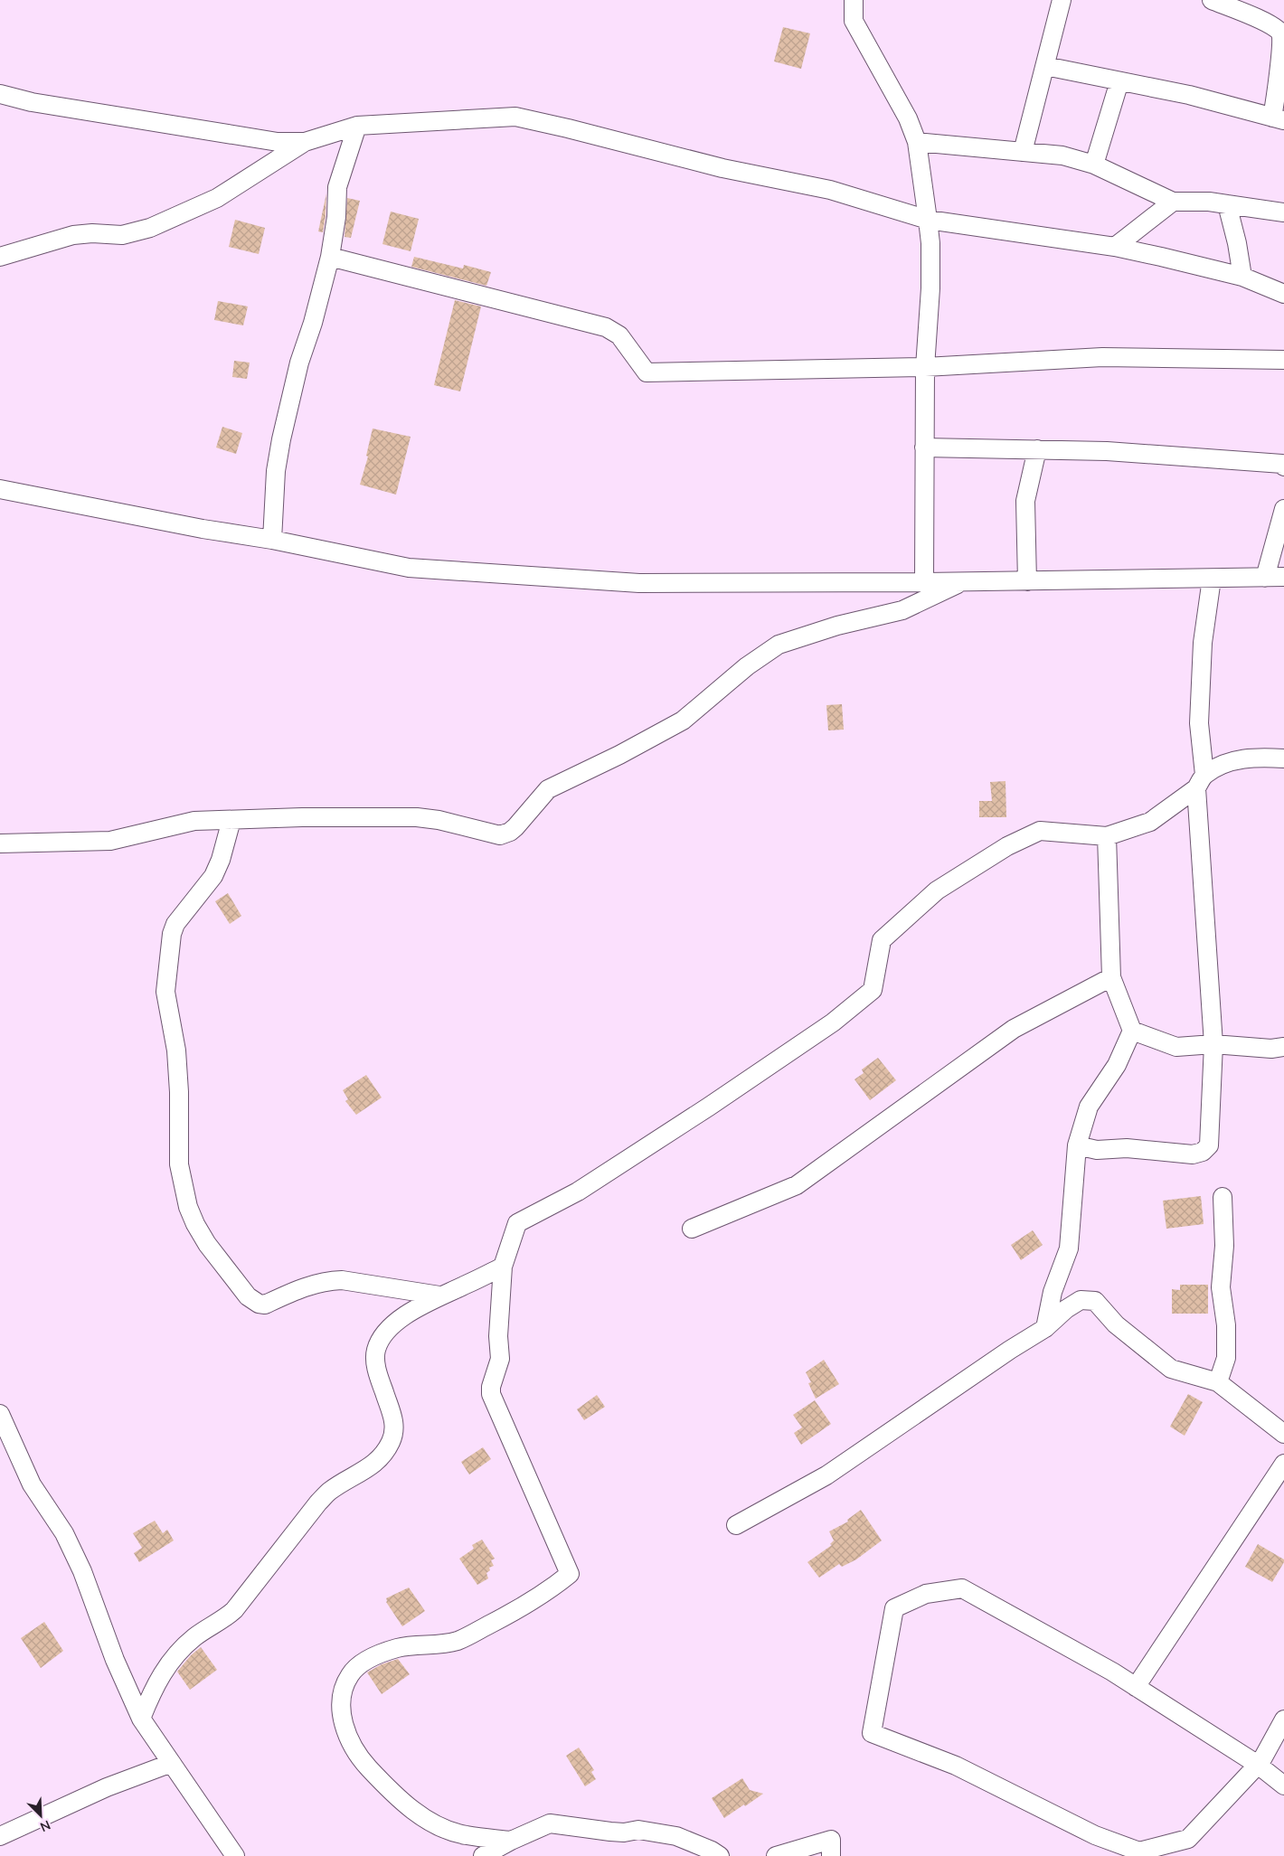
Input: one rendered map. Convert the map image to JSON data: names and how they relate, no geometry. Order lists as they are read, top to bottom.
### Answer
{
  "north": "bottom right"
}
